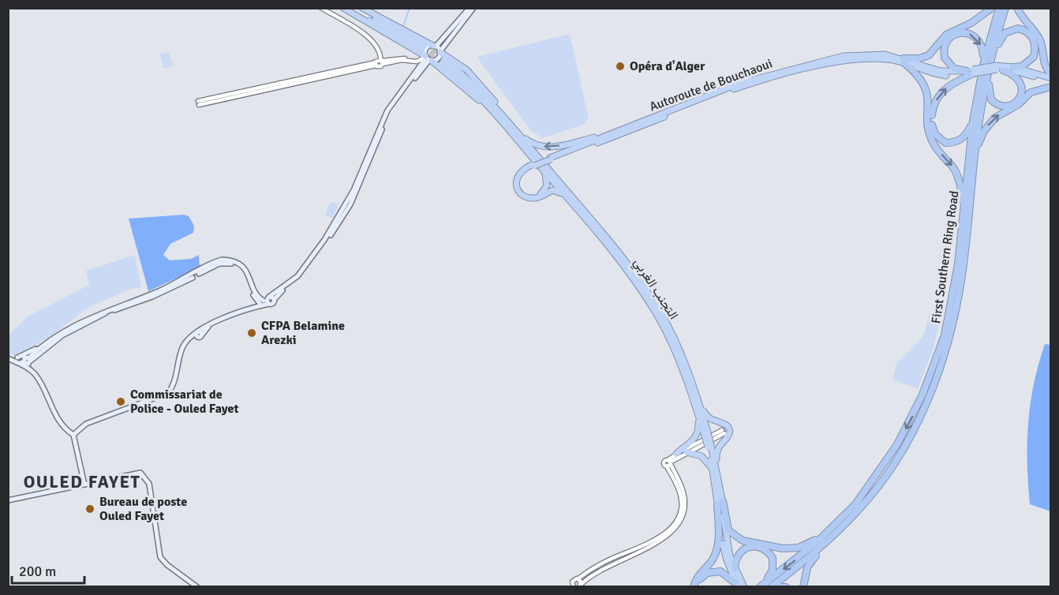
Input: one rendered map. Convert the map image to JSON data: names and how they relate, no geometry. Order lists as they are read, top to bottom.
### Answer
{
  "streets": {
    "highway": ["Autoroute de Bouchaoui", "First Southern Ring Road", "التجنب الغربي"]
  },
  "districts": ["OULED FAYET"],
  "places": [
    "Opéra d'Alger",
    "CFPA Belamine Arezki",
    "Commissariat de Police - Ouled Fayet",
    "Bureau de poste Ouled Fayet"
  ],
  "scale_bar": "200 m"
}
